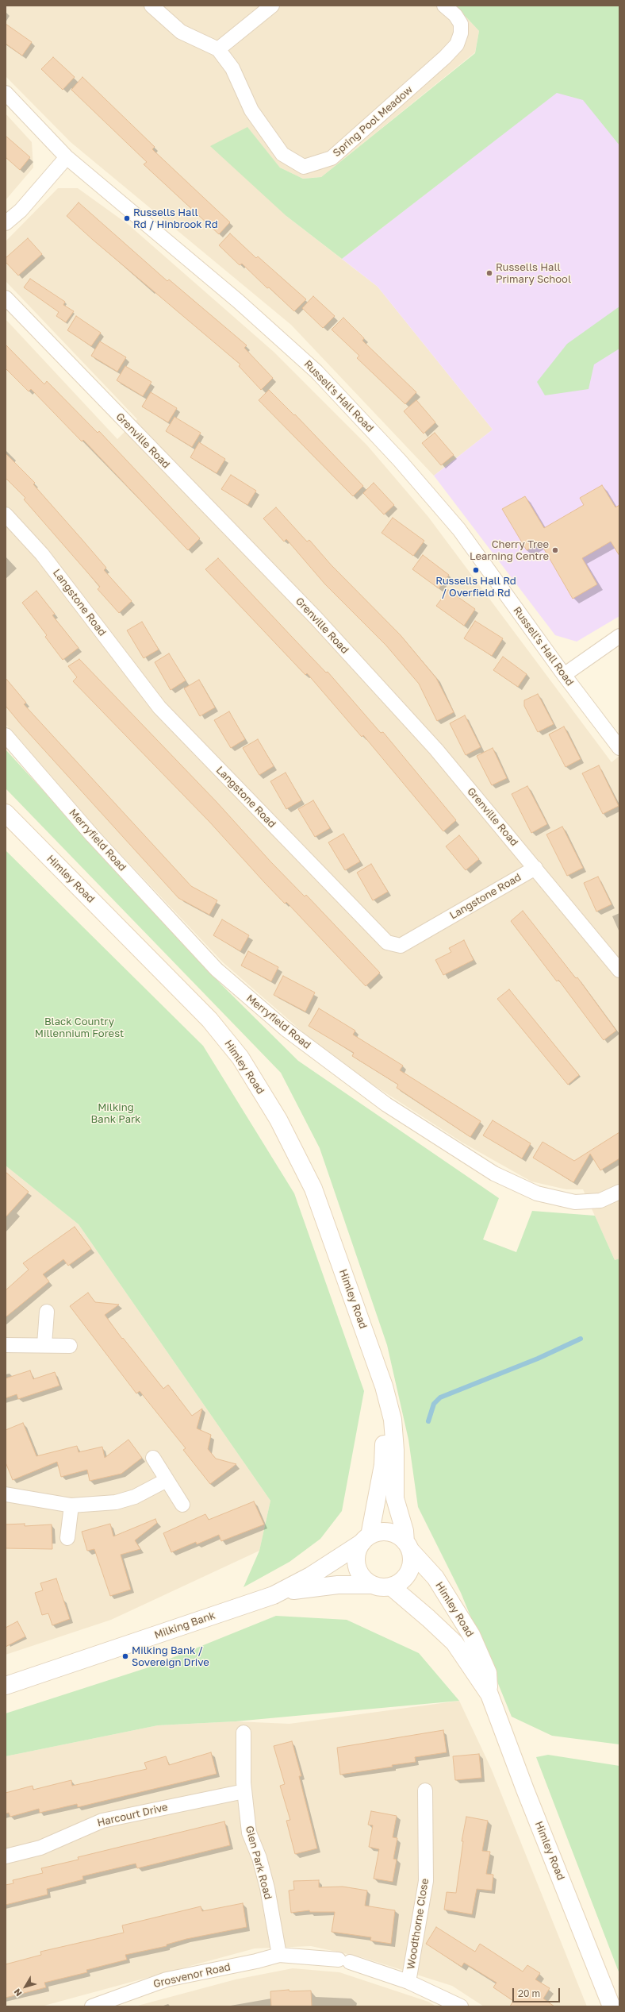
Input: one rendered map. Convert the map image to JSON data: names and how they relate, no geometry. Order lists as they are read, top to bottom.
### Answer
{
  "streets": {
    "main road": ["Himley Road", "Milking Bank"],
    "street": [
      "Spring Pool Meadow",
      "Russell's Hall Road",
      "Grenville Road",
      "Langstone Road",
      "Merryfield Road",
      "Harcourt Drive",
      "Glen Park Road",
      "Woodthorne Close",
      "Grosvenor Road"
    ]
  },
  "crossings": [
    ["Grenville Road", "Langstone Road"],
    ["Himley Road", "Milking Bank"],
    ["Harcourt Drive", "Glen Park Road"],
    ["Glen Park Road", "Grosvenor Road"],
    ["Woodthorne Close", "Grosvenor Road"]
  ],
  "parks": ["Black Country Millennium Forest", "Milking Bank Park"],
  "places": [
    "Russells Hall Rd / Hinbrook Rd",
    "Russells Hall Primary School",
    "Cherry Tree Learning Centre",
    "Russells Hall Rd / Overfield Rd",
    "Milking Bank / Sovereign Drive"
  ],
  "scale_bar": "20 m",
  "north": "bottom left"
}
